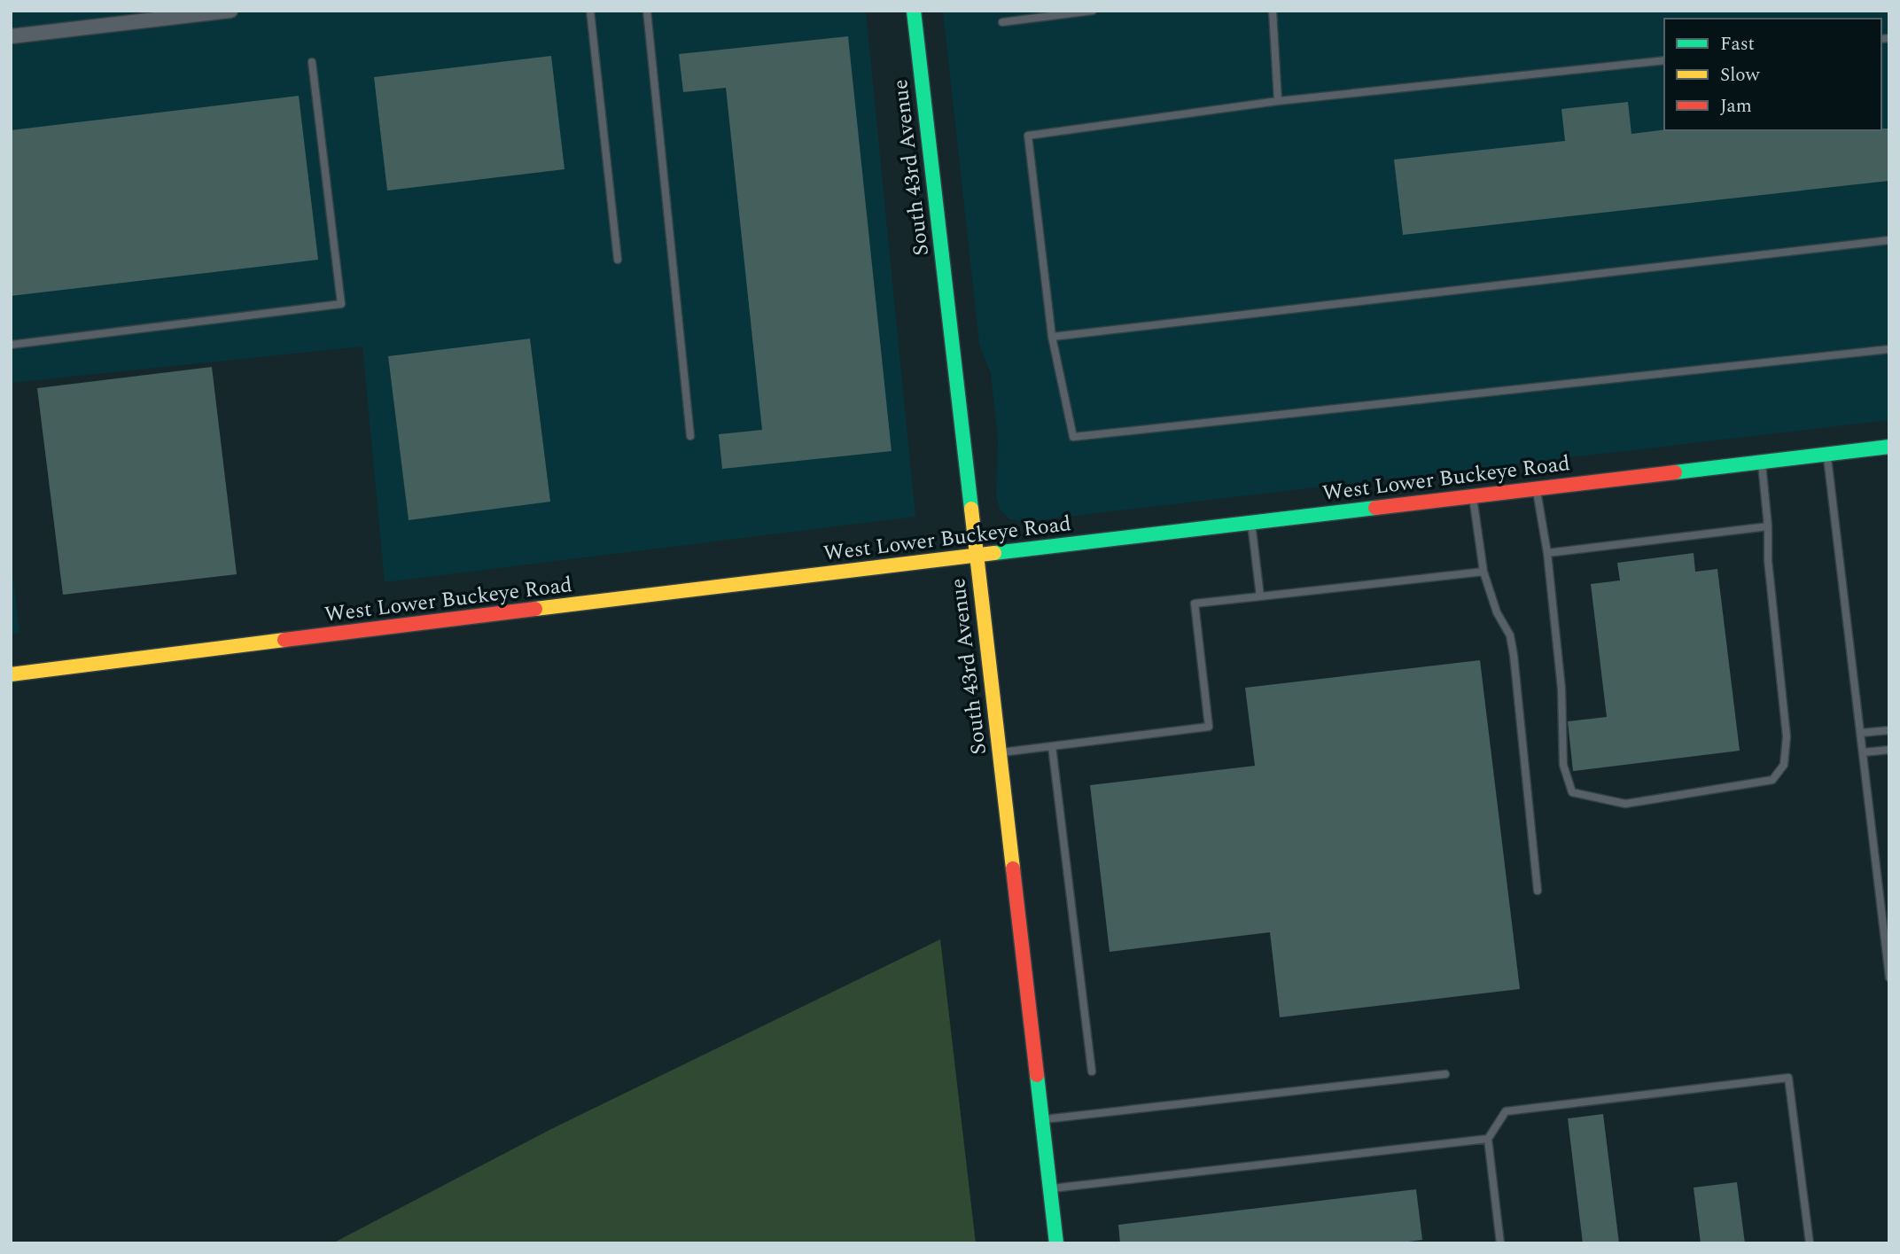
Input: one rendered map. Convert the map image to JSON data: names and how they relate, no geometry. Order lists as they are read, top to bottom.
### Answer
{
  "streets": {
    "main road": ["South 43rd Avenue", "West Lower Buckeye Road"]
  },
  "crossings": [
    ["South 43rd Avenue", "West Lower Buckeye Road"]
  ],
  "legend": ["Fast", "Slow", "Jam"]
}
